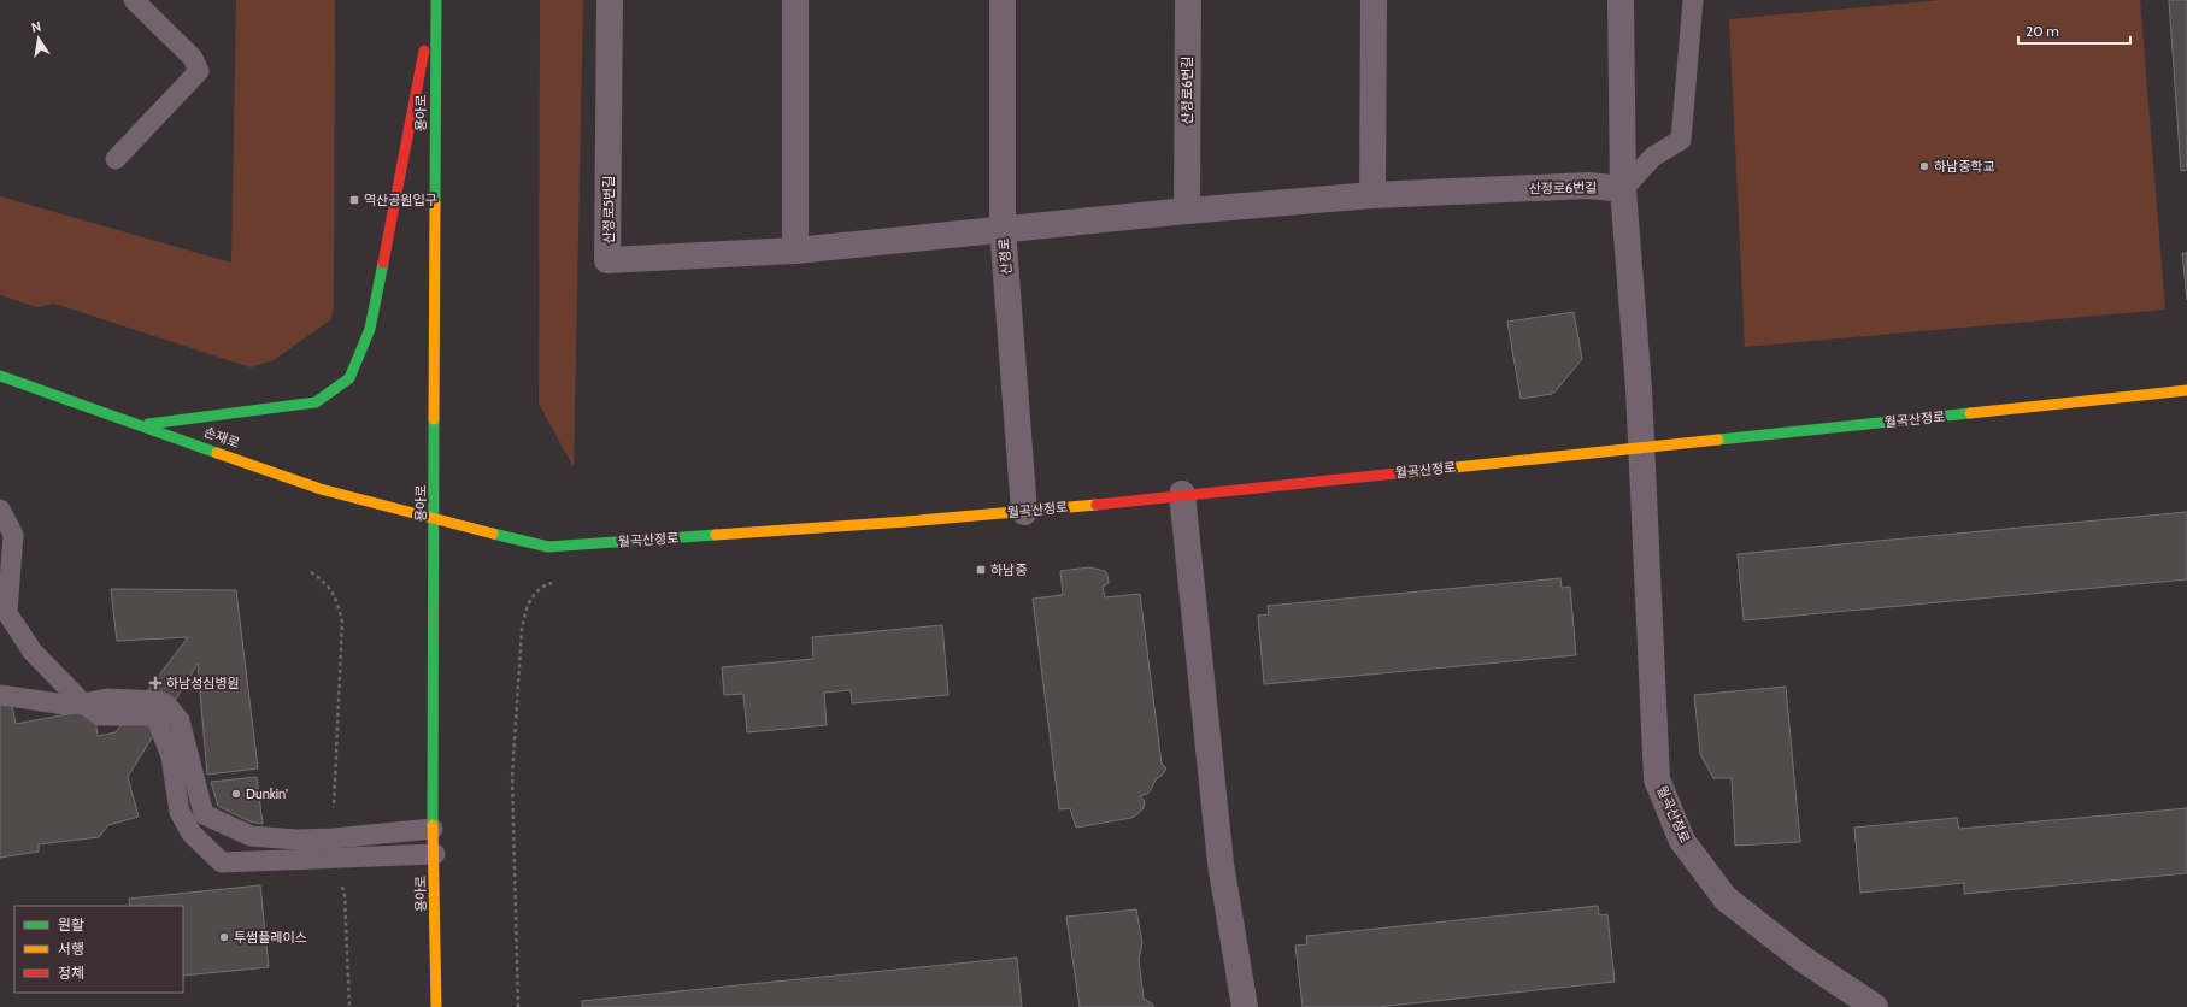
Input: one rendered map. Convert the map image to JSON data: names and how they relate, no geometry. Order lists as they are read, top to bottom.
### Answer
{
  "streets": {
    "main road": ["용아로", "월곡산정로", "손재로"],
    "street": ["산정로6번길", "산정로5번길", "산정로"]
  },
  "crossings": [
    ["산정로6번길", "산정로5번길"],
    ["산정로6번길", "산정로"],
    ["용아로", "월곡산정로"],
    ["용아로", "손재로"],
    ["산정로5번길", "산정로"],
    ["산정로", "월곡산정로"],
    ["월곡산정로", "손재로"]
  ],
  "places": {
    "other": ["하남중학교", "Dunkin'", "투썸플레이스"],
    "transit": ["역산공원입구", "하남중"],
    "health": ["하남성심병원"]
  },
  "legend": ["원활", "서행", "정체"],
  "scale_bar": "20 m",
  "north": "top"
}
